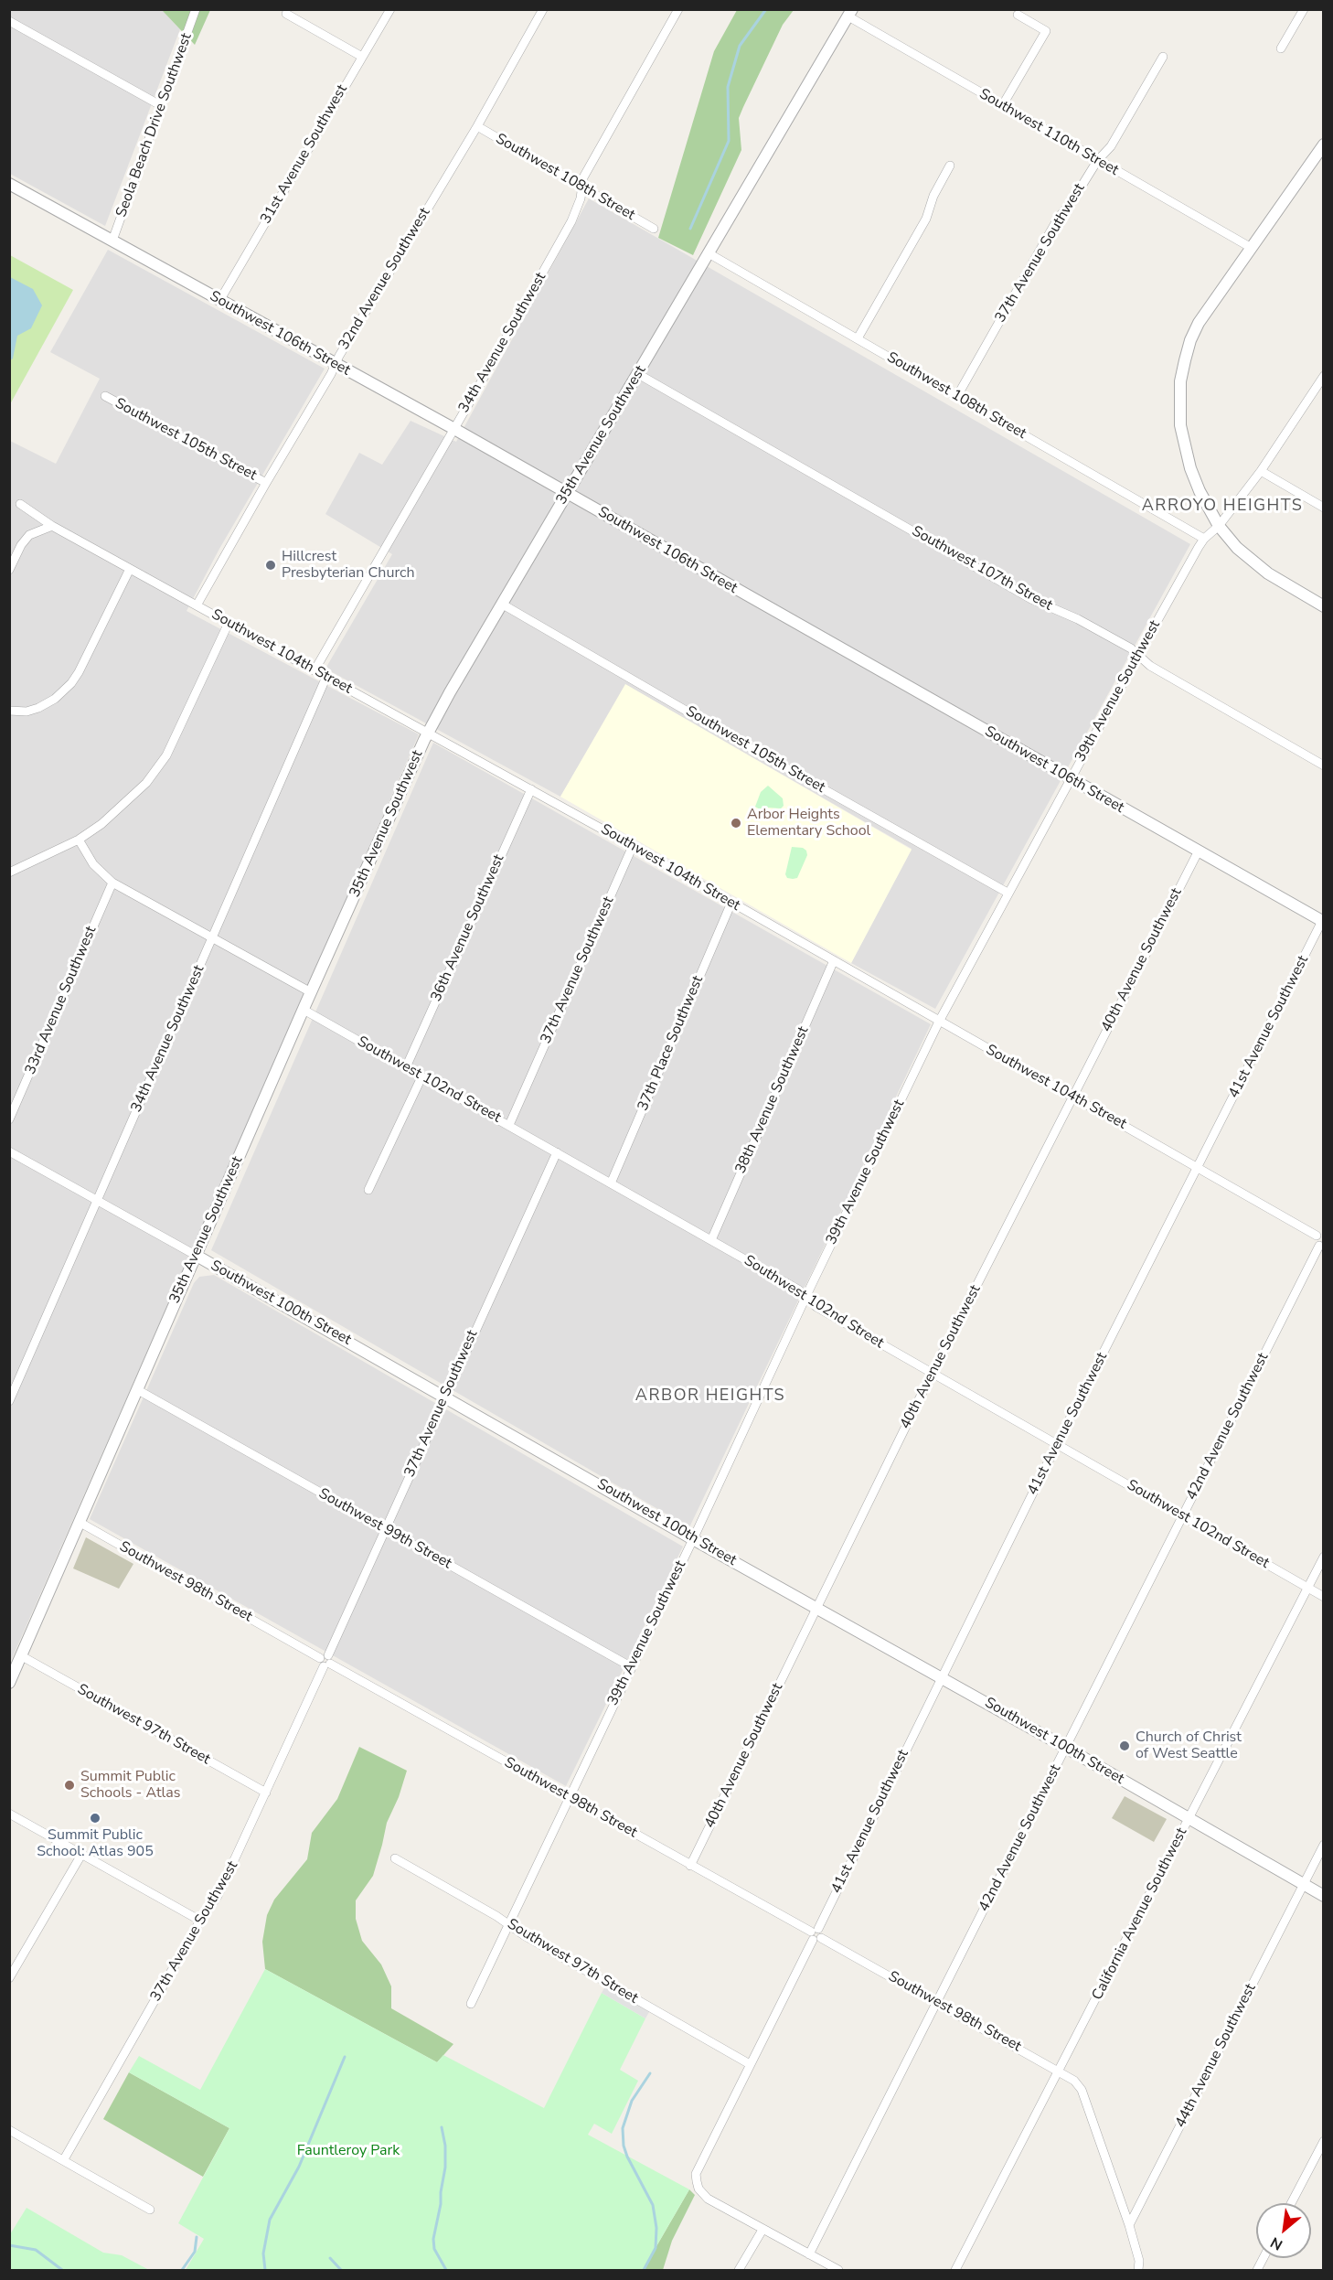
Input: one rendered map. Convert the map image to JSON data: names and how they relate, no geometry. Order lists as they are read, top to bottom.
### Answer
{
  "streets": {
    "street": [
      "Seola Beach Drive Southwest",
      "Southwest 110th Street",
      "31st Avenue Southwest",
      "Southwest 108th Street",
      "37th Avenue Southwest",
      "32nd Avenue Southwest",
      "Southwest 106th Street",
      "34th Avenue Southwest",
      "35th Avenue Southwest",
      "Southwest 105th Street",
      "Southwest 107th Street",
      "Southwest 104th Street",
      "39th Avenue Southwest",
      "36th Avenue Southwest",
      "40th Avenue Southwest",
      "33rd Avenue Southwest",
      "41st Avenue Southwest",
      "37th Place Southwest",
      "Southwest 102nd Street",
      "38th Avenue Southwest",
      "Southwest 100th Street",
      "42nd Avenue Southwest",
      "Southwest 99th Street",
      "Southwest 98th Street",
      "Southwest 97th Street",
      "California Avenue Southwest",
      "44th Avenue Southwest"
    ]
  },
  "crossings": [
    ["Seola Beach Drive Southwest", "Southwest 106th Street"],
    ["Southwest 110th Street", "37th Avenue Southwest"],
    ["Southwest 110th Street", "35th Avenue Southwest"],
    ["31st Avenue Southwest", "Southwest 106th Street"],
    ["Southwest 108th Street", "37th Avenue Southwest"],
    ["Southwest 108th Street", "32nd Avenue Southwest"],
    ["Southwest 108th Street", "34th Avenue Southwest"],
    ["Southwest 108th Street", "35th Avenue Southwest"],
    ["Southwest 108th Street", "39th Avenue Southwest"],
    ["37th Avenue Southwest", "Southwest 104th Street"],
    ["37th Avenue Southwest", "Southwest 102nd Street"],
    ["37th Avenue Southwest", "Southwest 100th Street"],
    ["37th Avenue Southwest", "Southwest 99th Street"],
    ["37th Avenue Southwest", "Southwest 98th Street"],
    ["37th Avenue Southwest", "Southwest 97th Street"],
    ["32nd Avenue Southwest", "Southwest 106th Street"],
    ["32nd Avenue Southwest", "Southwest 105th Street"],
    ["32nd Avenue Southwest", "Southwest 104th Street"],
    ["Southwest 106th Street", "34th Avenue Southwest"],
    ["Southwest 106th Street", "35th Avenue Southwest"],
    ["Southwest 106th Street", "39th Avenue Southwest"],
    ["Southwest 106th Street", "40th Avenue Southwest"],
    ["Southwest 106th Street", "41st Avenue Southwest"],
    ["34th Avenue Southwest", "Southwest 104th Street"],
    ["34th Avenue Southwest", "Southwest 100th Street"],
    ["35th Avenue Southwest", "Southwest 105th Street"],
    ["35th Avenue Southwest", "Southwest 107th Street"],
    ["35th Avenue Southwest", "Southwest 104th Street"],
    ["35th Avenue Southwest", "Southwest 102nd Street"],
    ["35th Avenue Southwest", "Southwest 100th Street"],
    ["35th Avenue Southwest", "Southwest 99th Street"],
    ["35th Avenue Southwest", "Southwest 98th Street"],
    ["35th Avenue Southwest", "Southwest 97th Street"],
    ["Southwest 105th Street", "39th Avenue Southwest"],
    ["Southwest 107th Street", "39th Avenue Southwest"],
    ["Southwest 104th Street", "39th Avenue Southwest"],
    ["Southwest 104th Street", "36th Avenue Southwest"],
    ["Southwest 104th Street", "40th Avenue Southwest"],
    ["Southwest 104th Street", "41st Avenue Southwest"],
    ["Southwest 104th Street", "37th Place Southwest"],
    ["Southwest 104th Street", "38th Avenue Southwest"],
    ["39th Avenue Southwest", "Southwest 102nd Street"],
    ["39th Avenue Southwest", "Southwest 100th Street"],
    ["39th Avenue Southwest", "Southwest 99th Street"],
    ["39th Avenue Southwest", "Southwest 98th Street"],
    ["39th Avenue Southwest", "Southwest 97th Street"],
    ["36th Avenue Southwest", "Southwest 102nd Street"],
    ["40th Avenue Southwest", "Southwest 102nd Street"],
    ["40th Avenue Southwest", "Southwest 100th Street"],
    ["40th Avenue Southwest", "Southwest 98th Street"],
    ["41st Avenue Southwest", "Southwest 102nd Street"],
    ["41st Avenue Southwest", "Southwest 100th Street"],
    ["41st Avenue Southwest", "Southwest 98th Street"],
    ["41st Avenue Southwest", "Southwest 97th Street"],
    ["37th Place Southwest", "Southwest 102nd Street"],
    ["Southwest 102nd Street", "38th Avenue Southwest"],
    ["Southwest 102nd Street", "42nd Avenue Southwest"],
    ["Southwest 102nd Street", "California Avenue Southwest"],
    ["Southwest 100th Street", "42nd Avenue Southwest"],
    ["Southwest 100th Street", "California Avenue Southwest"],
    ["Southwest 100th Street", "44th Avenue Southwest"],
    ["42nd Avenue Southwest", "Southwest 98th Street"],
    ["Southwest 98th Street", "California Avenue Southwest"],
    ["Southwest 98th Street", "44th Avenue Southwest"]
  ],
  "districts": ["ARROYO HEIGHTS", "ARBOR HEIGHTS"],
  "parks": ["Fauntleroy Park"],
  "places": [
    "Hillcrest Presbyterian Church",
    "Arbor Heights Elementary School",
    "Church of Christ of West Seattle",
    "Summit Public Schools - Atlas",
    "Summit Public School: Atlas 905"
  ],
  "north": "bottom left"
}
